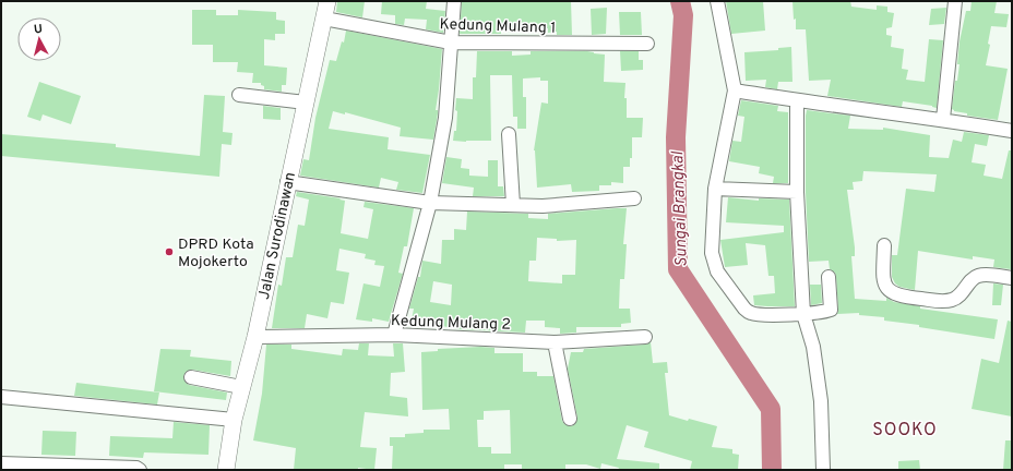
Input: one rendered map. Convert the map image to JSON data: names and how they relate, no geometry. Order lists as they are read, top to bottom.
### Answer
{
  "streets": {
    "main road": ["Jalan Surodinawan"],
    "street": ["Kedung Mulang 1", "Kedung Mulang 2"]
  },
  "crossings": [
    ["Kedung Mulang 1", "Jalan Surodinawan"],
    ["Jalan Surodinawan", "Kedung Mulang 2"]
  ],
  "districts": ["SOOKO"],
  "water": ["Sungai Brangkal"],
  "places": ["DPRD Kota Mojokerto"],
  "north": "top"
}
